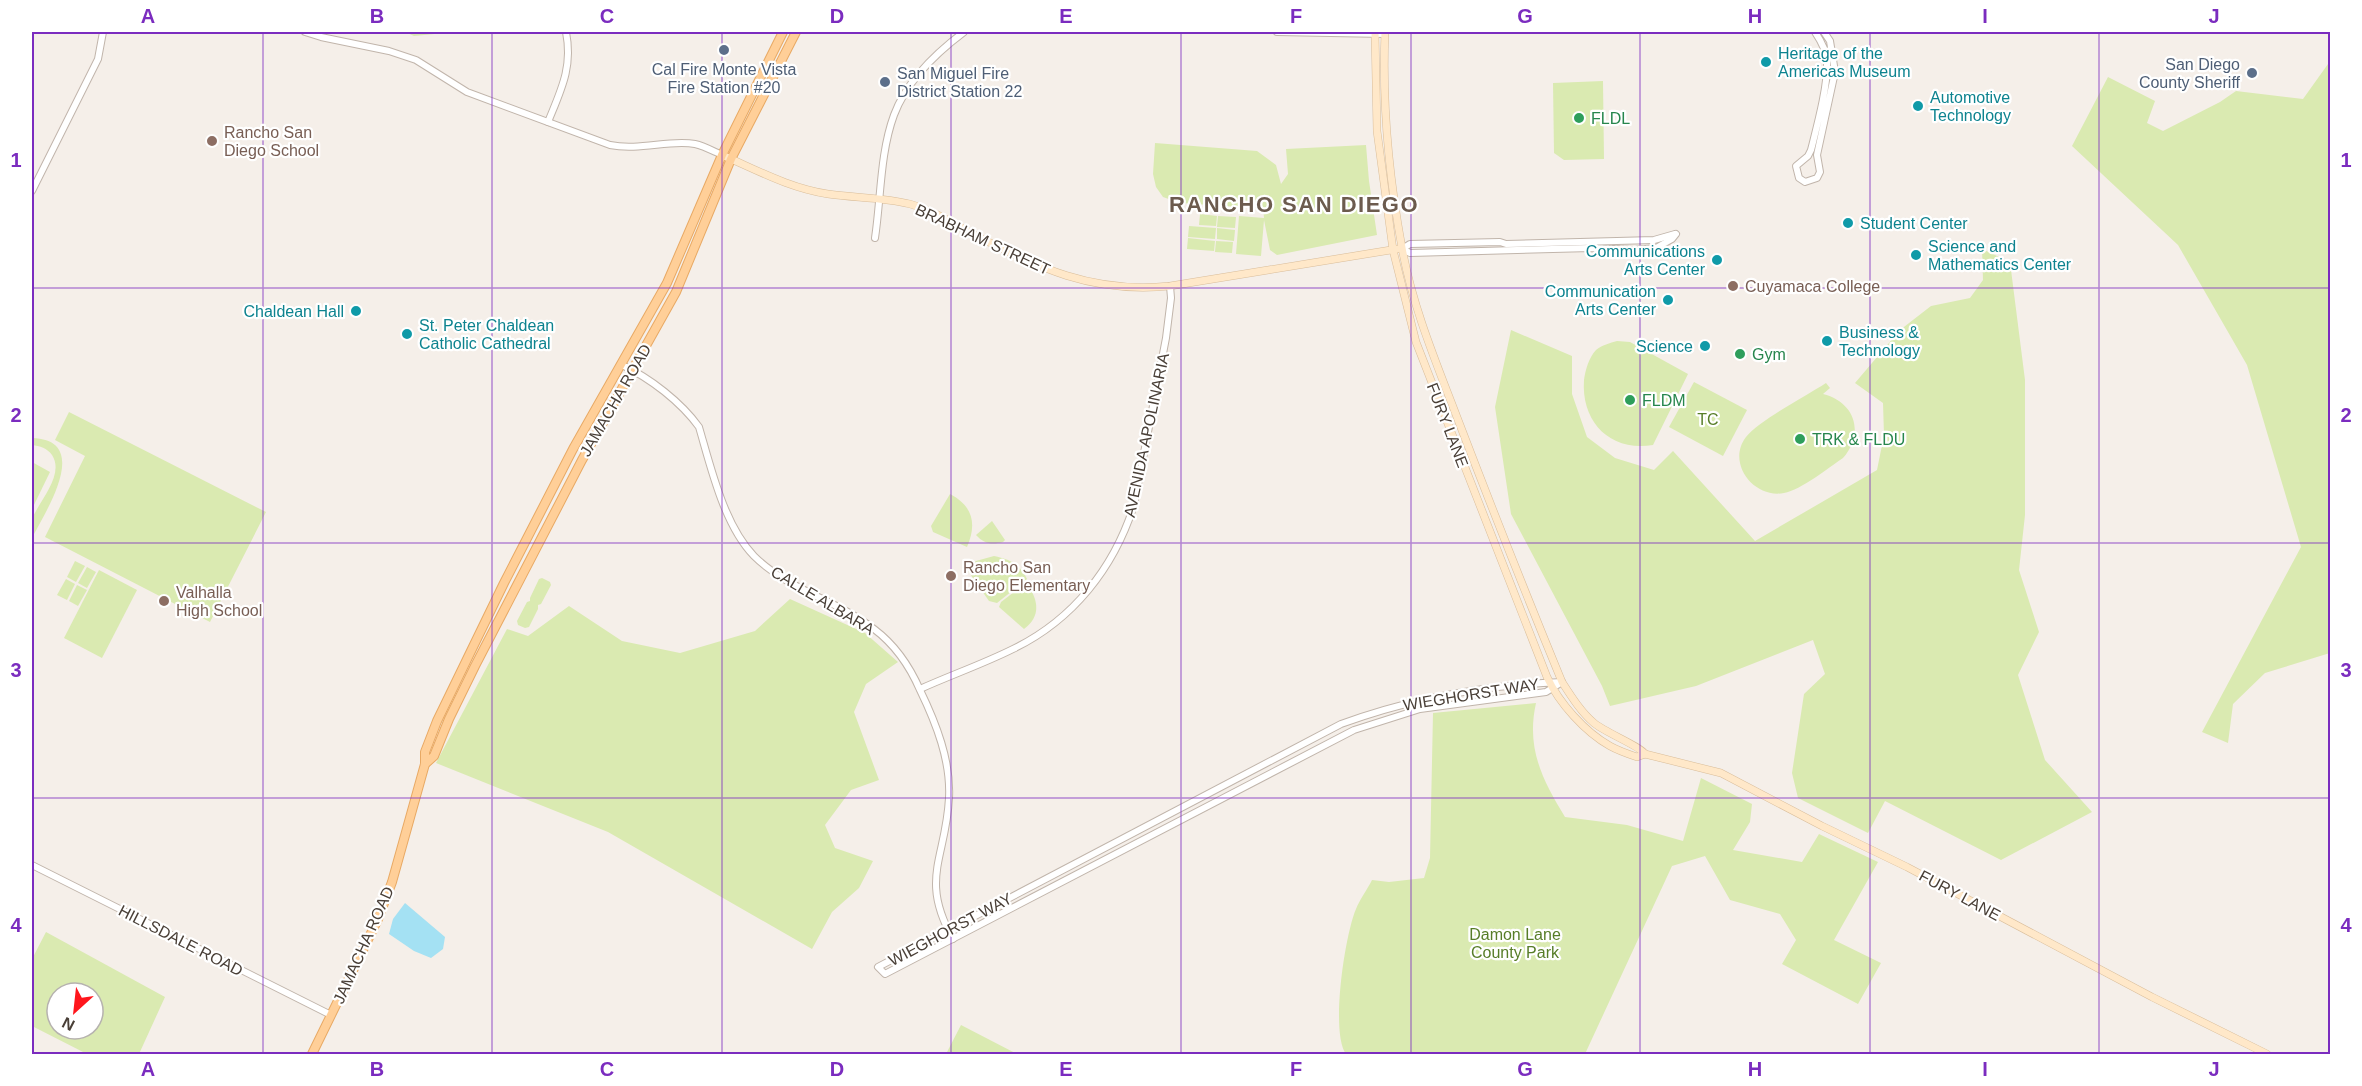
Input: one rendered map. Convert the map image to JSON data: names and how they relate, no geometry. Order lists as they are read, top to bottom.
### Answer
{
  "streets": {
    "main road": ["BRABHAM STREET", "JAMACHA ROAD", "FURY LANE"],
    "street": [
      "AVENIDA APOLINARIA",
      "CALLE ALBARA",
      "WIEGHORST WAY",
      "HILLSDALE ROAD"
    ]
  },
  "crossings": [
    ["BRABHAM STREET", "JAMACHA ROAD"],
    ["BRABHAM STREET", "FURY LANE"],
    ["BRABHAM STREET", "AVENIDA APOLINARIA"],
    ["JAMACHA ROAD", "CALLE ALBARA"],
    ["JAMACHA ROAD", "HILLSDALE ROAD"],
    ["FURY LANE", "WIEGHORST WAY"],
    ["AVENIDA APOLINARIA", "CALLE ALBARA"],
    ["CALLE ALBARA", "WIEGHORST WAY"]
  ],
  "districts": ["RANCHO SAN DIEGO"],
  "parks": ["TC", "Damon Lane County Park"],
  "places": [
    "Cal Fire Monte Vista Fire Station #20",
    "Heritage of the Americas Museum",
    "San Diego County Sheriff",
    "San Miguel Fire District Station 22",
    "Automotive Technology",
    "FLDL",
    "Rancho San Diego School",
    "Student Center",
    "Science and Mathematics Center",
    "Communications Arts Center",
    "Cuyamaca College",
    "Communication Arts Center",
    "Chaldean Hall",
    "St. Peter Chaldean Catholic Cathedral",
    "Business & Technology",
    "Science",
    "Gym",
    "FLDM",
    "TRK & FLDU",
    "Rancho San Diego Elementary",
    "Valhalla High School"
  ],
  "north": "bottom left",
  "grid": {
    "columns": [
      "A",
      "B",
      "C",
      "D",
      "E",
      "F",
      "G",
      "H",
      "I",
      "J"
    ],
    "rows": [
      "1",
      "2",
      "3",
      "4"
    ]
  }
}
